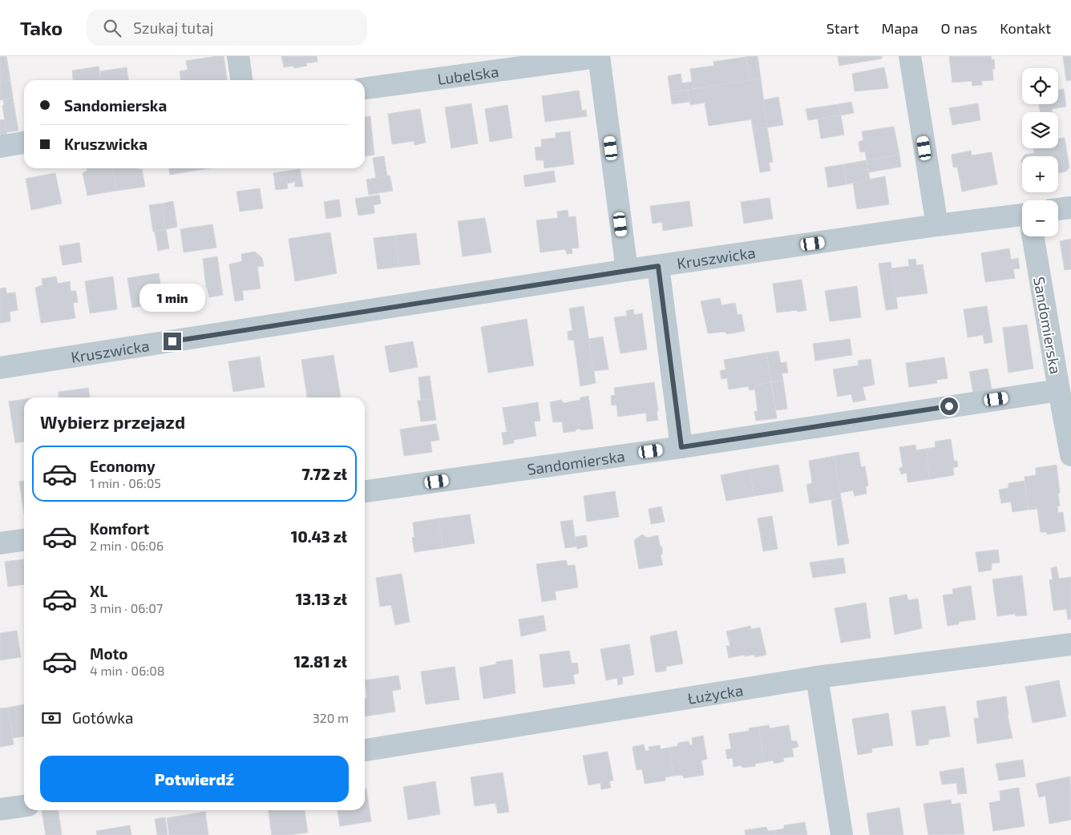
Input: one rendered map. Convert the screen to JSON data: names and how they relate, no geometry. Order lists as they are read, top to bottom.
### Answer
{
  "streets": {
    "street": [
      "Lubelska",
      "Kruszwicka",
      "Sandomierska",
      "Łużycka"
    ]
  },
  "page": {
    "header": "Tako",
    "search": "Szukaj tutaj",
    "nav": [
      "Start",
      "Mapa",
      "O nas",
      "Kontakt"
    ],
    "map_buttons": ["+", "−"],
    "banner": ["Sandomierska", "Kruszwicka"],
    "bubble": "1 min",
    "heading": "Wybierz przejazd",
    "list": [
      {
        "name": "Economy",
        "note": "1 min · 06:05",
        "value": "7.72 zł"
      },
      {
        "name": "Komfort",
        "note": "2 min · 06:06",
        "value": "10.43 zł"
      },
      {
        "name": "XL",
        "note": "3 min · 06:07",
        "value": "13.13 zł"
      },
      {
        "name": "Moto",
        "note": "4 min · 06:08",
        "value": "12.81 zł"
      }
    ],
    "pay": ["Gotówka", "320 m"],
    "buttons": "Potwierdź"
  }
}
